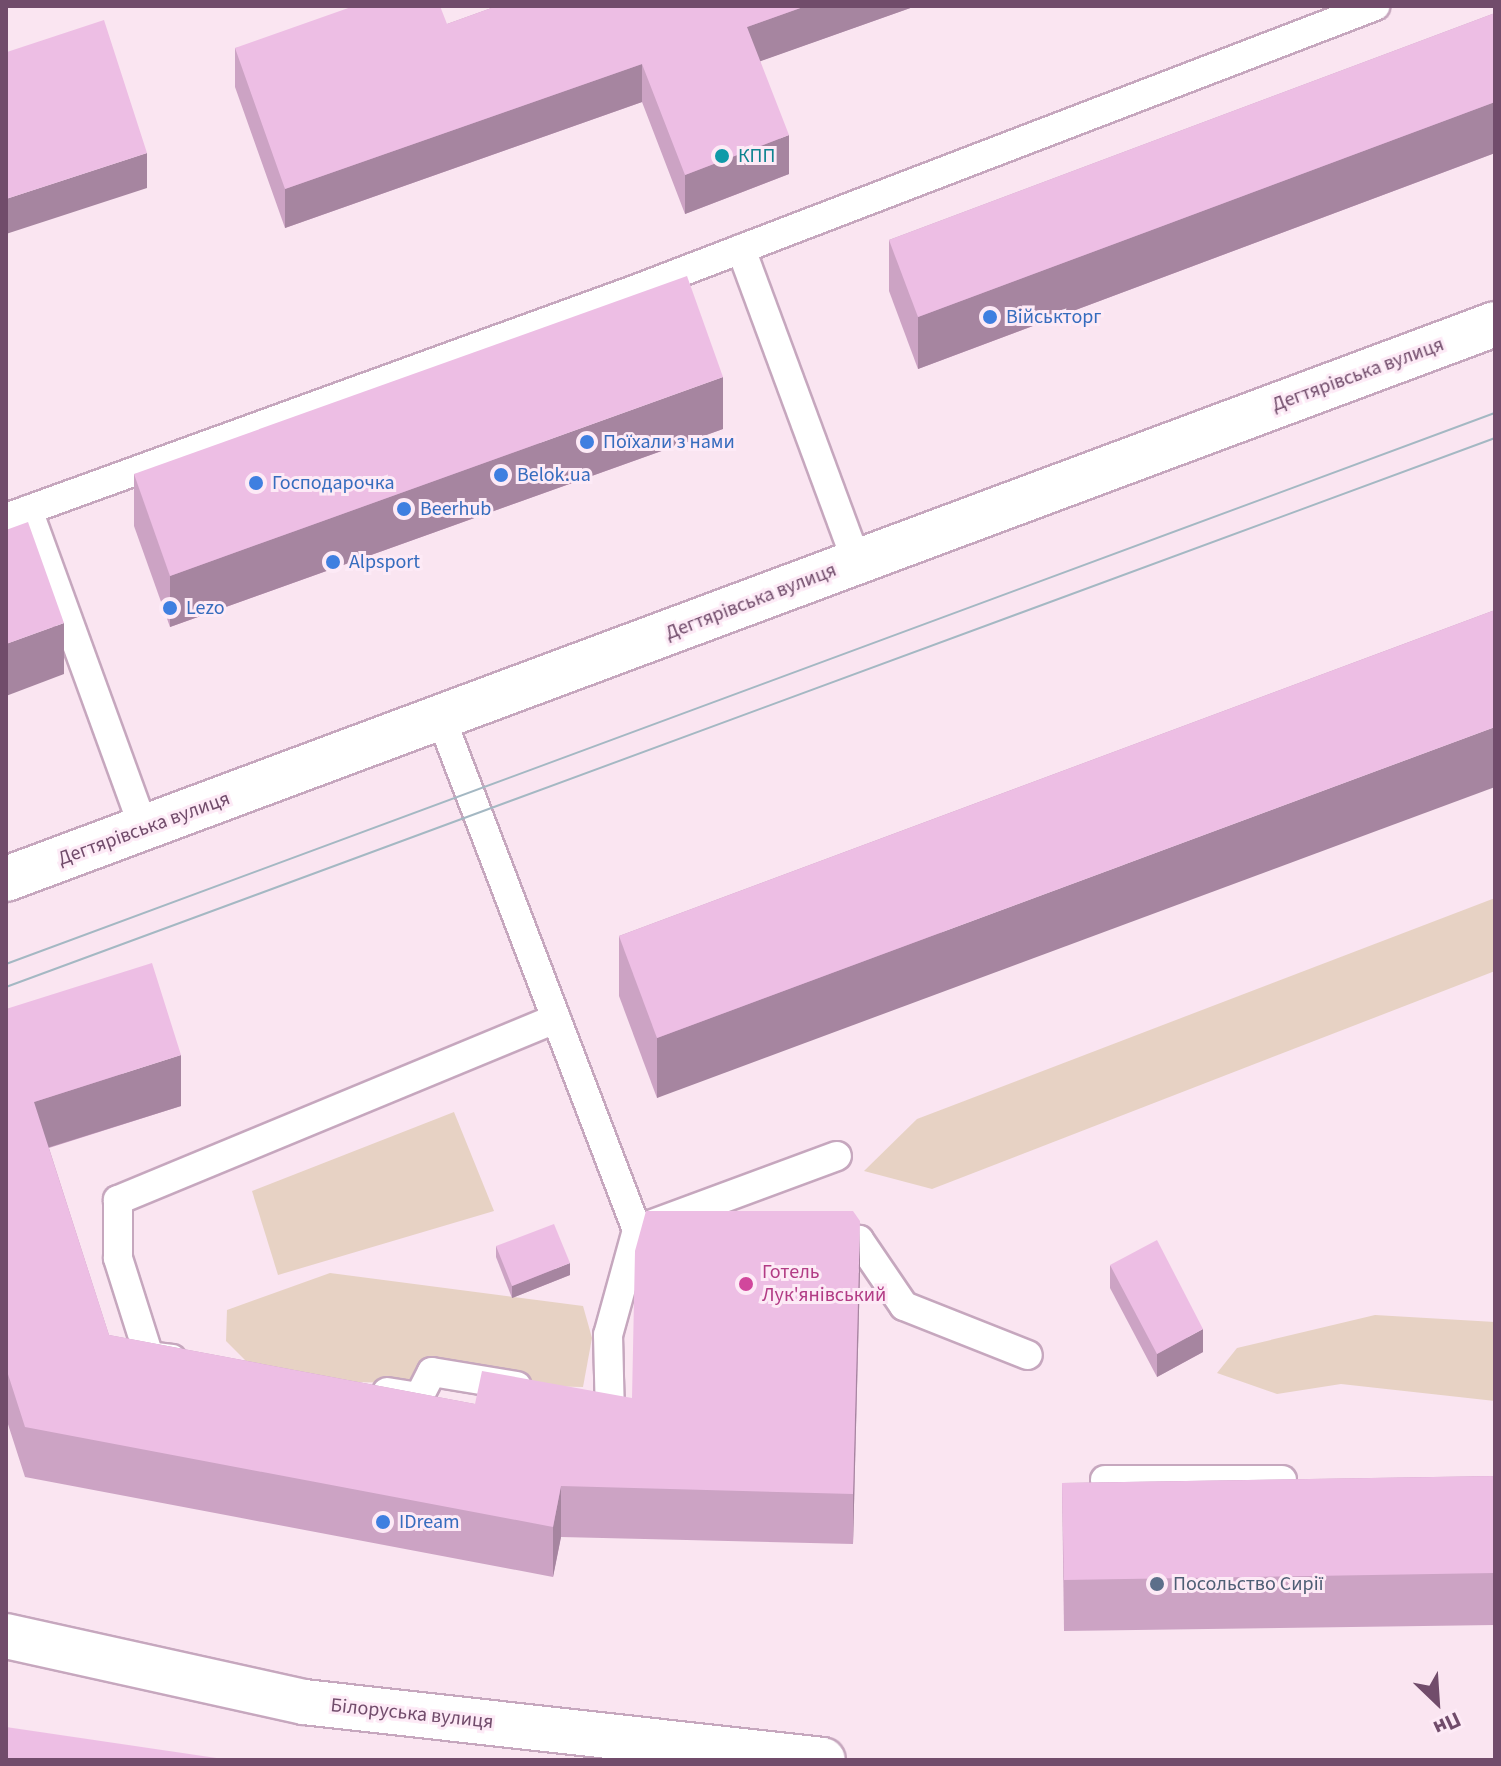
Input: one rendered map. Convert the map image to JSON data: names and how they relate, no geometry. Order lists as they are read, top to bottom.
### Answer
{
  "streets": {
    "main road": ["Дегтярівська вулиця", "Білоруська вулиця"]
  },
  "places": [
    "КПП",
    "Військторг",
    "Поїхали з нами",
    "Belok.ua",
    "Господарочка",
    "Beerhub",
    "Alpsport",
    "Lezo",
    "Готель Лук'янівський",
    "IDream",
    "Посольство Сирії"
  ],
  "north": "bottom right"
}
